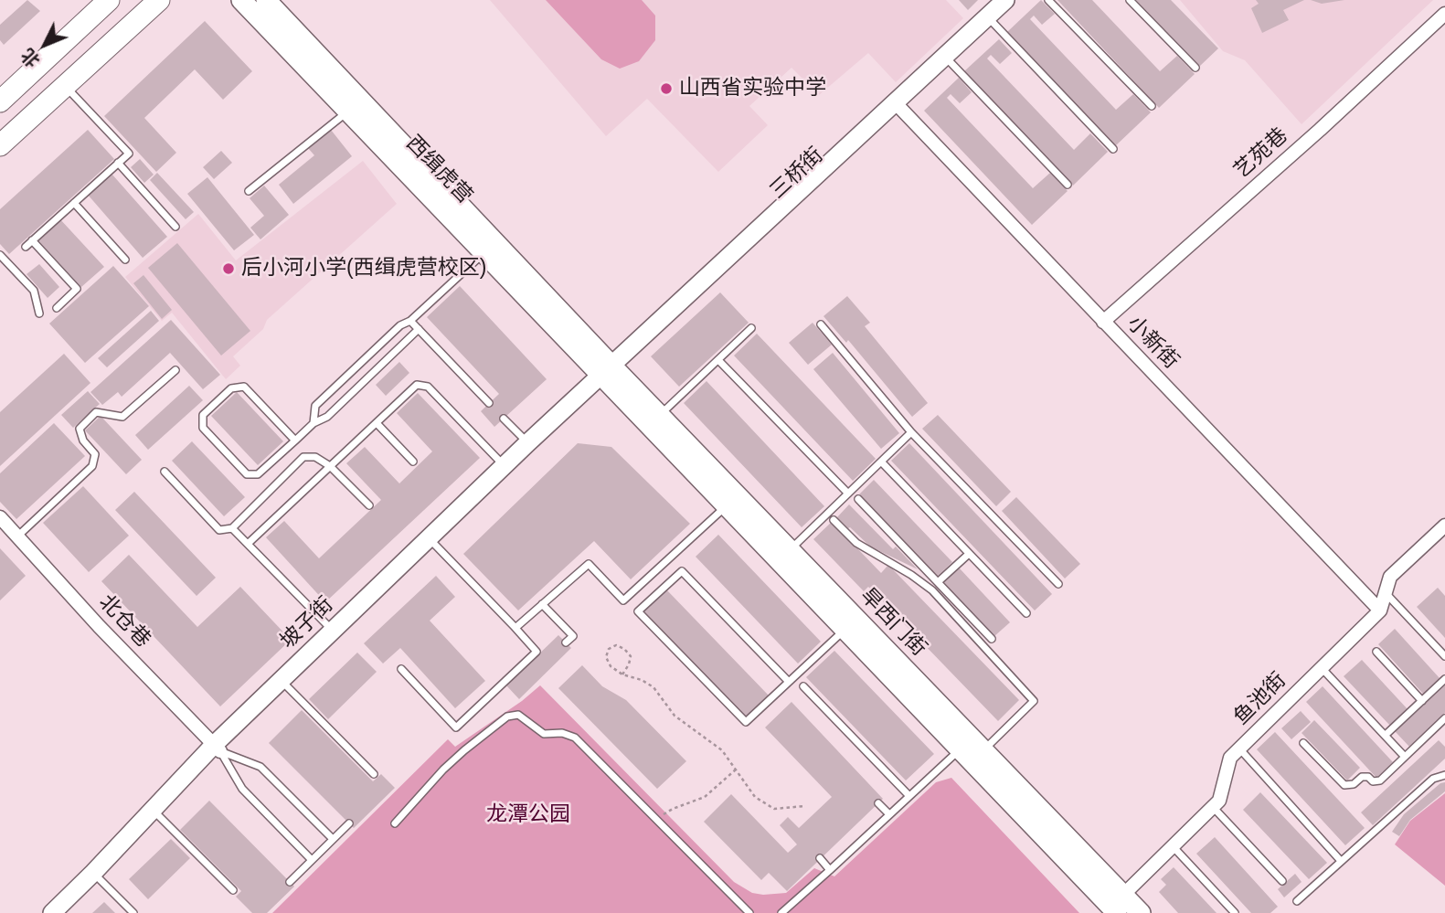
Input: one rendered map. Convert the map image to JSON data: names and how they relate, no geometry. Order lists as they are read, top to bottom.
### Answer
{
  "streets": {
    "main road": ["西缉虎营", "旱西门街"],
    "street": [
      "艺苑巷",
      "三桥街",
      "小新街",
      "北仓巷",
      "坡子街",
      "鱼池街"
    ]
  },
  "crossings": [
    ["艺苑巷", "小新街"],
    ["西缉虎营", "三桥街"],
    ["西缉虎营", "旱西门街"],
    ["西缉虎营", "坡子街"],
    ["三桥街", "小新街"],
    ["三桥街", "旱西门街"],
    ["三桥街", "坡子街"],
    ["小新街", "鱼池街"],
    ["北仓巷", "坡子街"],
    ["旱西门街", "坡子街"],
    ["旱西门街", "鱼池街"]
  ],
  "parks": ["龙潭公园"],
  "places": ["山西省实验中学", "后小河小学(西缉虎营校区)"],
  "north": "bottom left"
}
